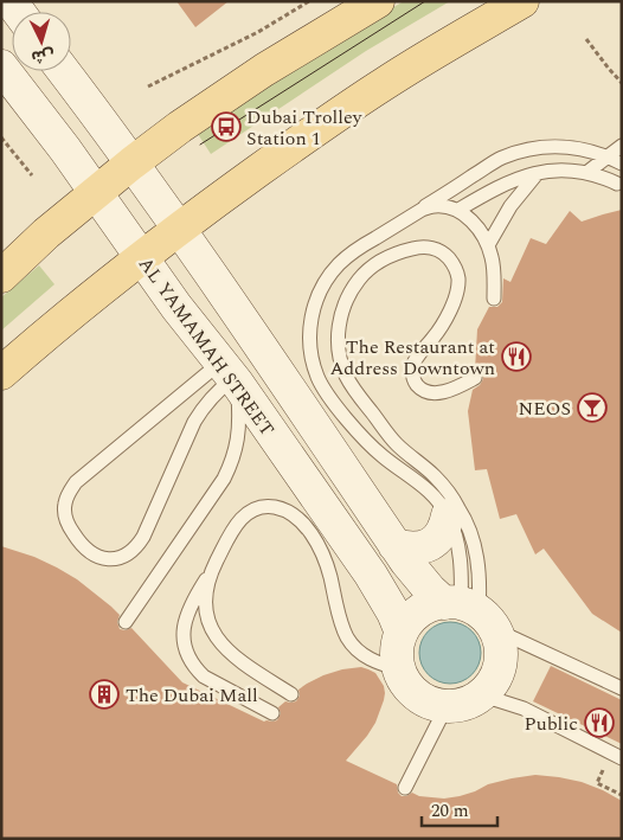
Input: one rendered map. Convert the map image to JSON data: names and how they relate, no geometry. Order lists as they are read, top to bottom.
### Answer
{
  "streets": {
    "street": ["AL YAMAMAH STREET"]
  },
  "places": {
    "bus stop": ["Dubai Trolley Station 1"],
    "restaurant": ["The Restaurant at Address Downtown", "Public"],
    "bar": ["NEOS"],
    "building": ["The Dubai Mall"]
  },
  "scale_bar": "20 m",
  "north": "bottom"
}
